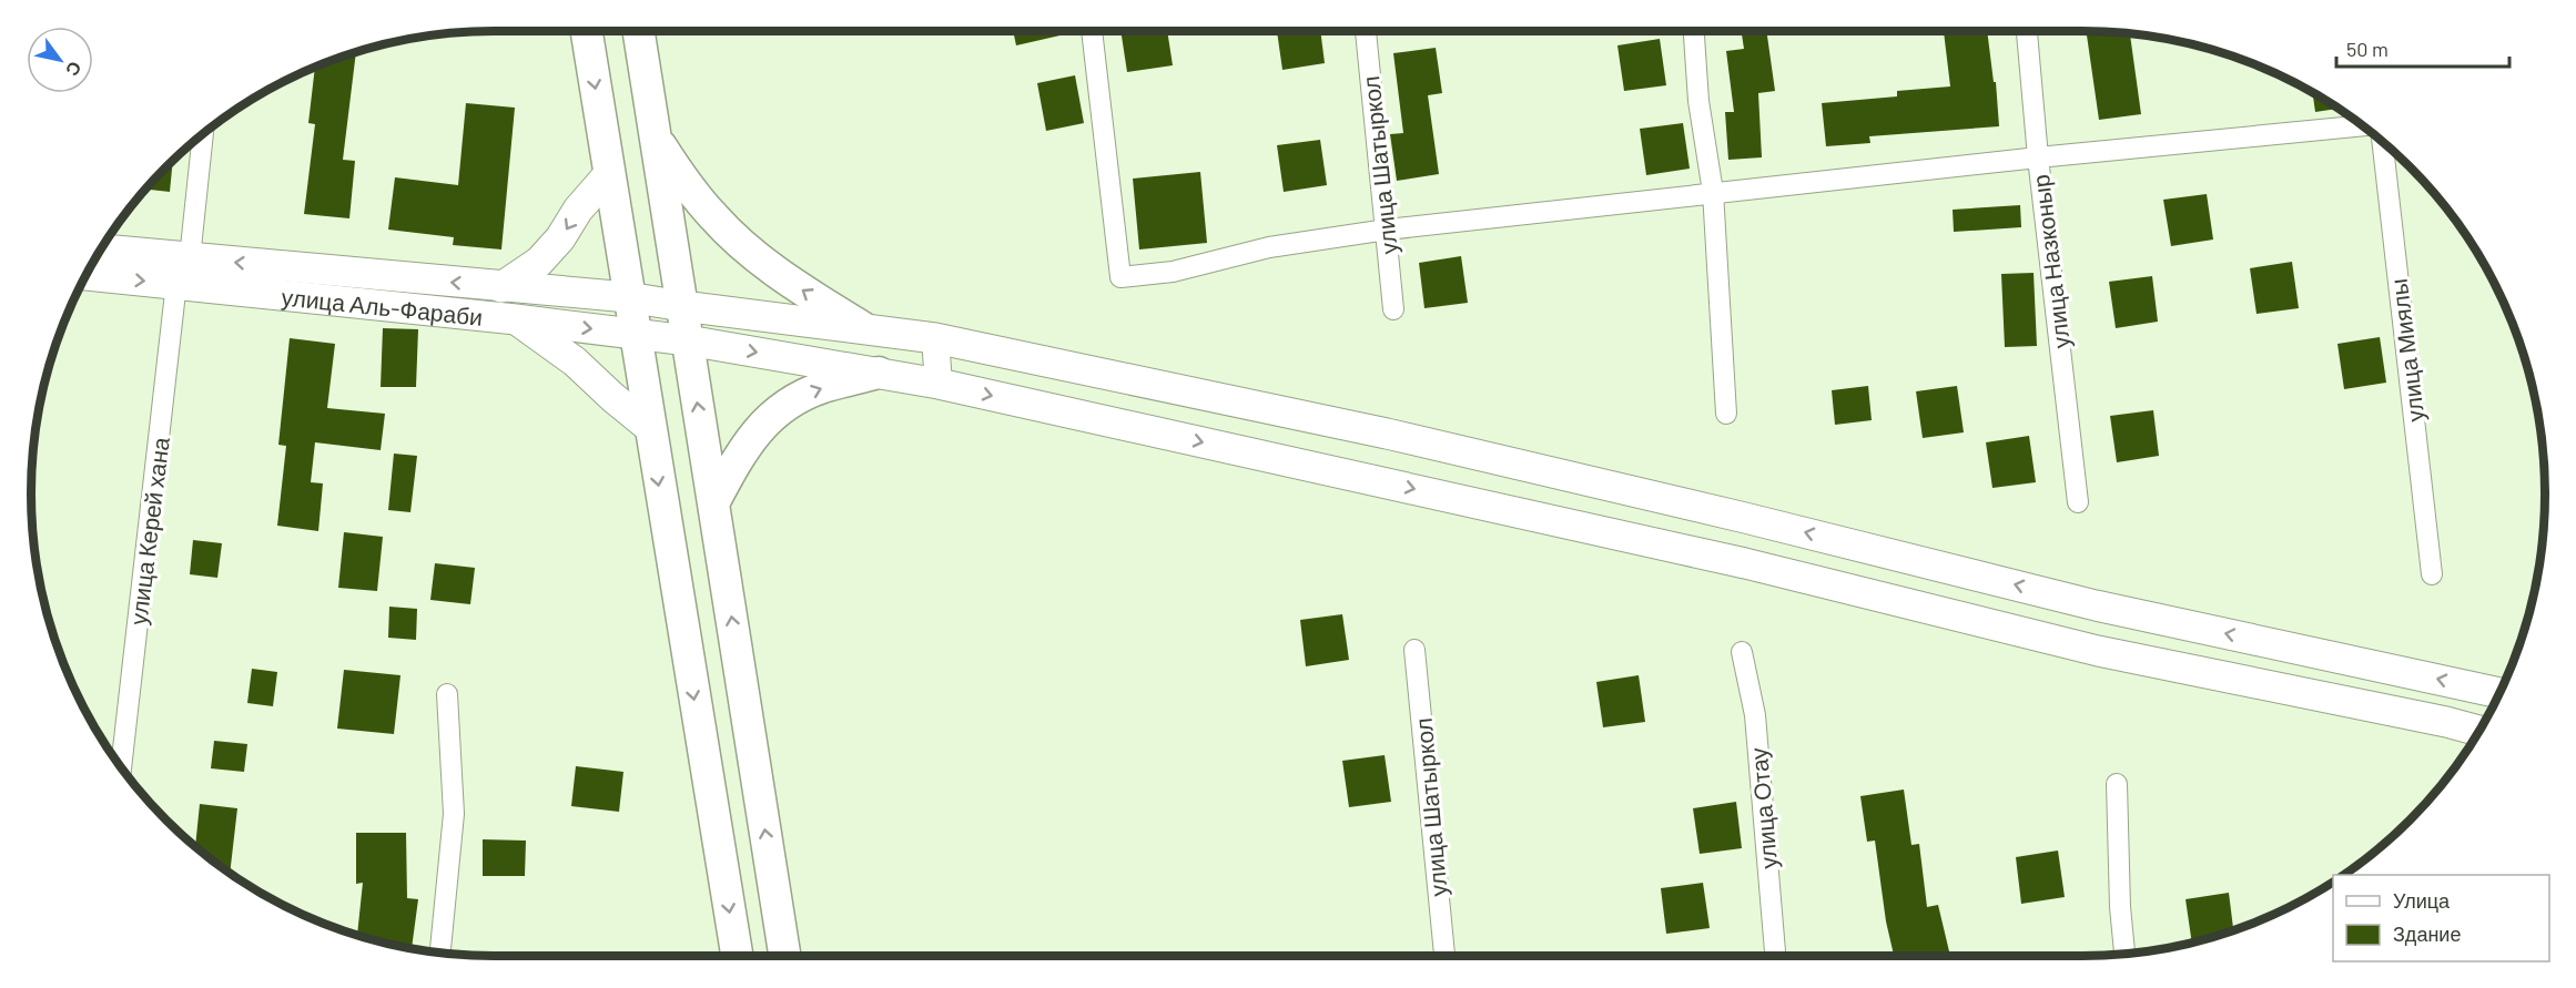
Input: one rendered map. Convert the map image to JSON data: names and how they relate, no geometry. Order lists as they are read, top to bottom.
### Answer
{
  "streets": {
    "main road": ["улица Аль-Фараби"],
    "street": [
      "улица Шатыркол",
      "улица Назконыр",
      "улица Миялы",
      "улица Керей хана",
      "улица Отау"
    ]
  },
  "crossings": [
    ["улица Аль-Фараби", "улица Керей хана"]
  ],
  "legend": ["Улица", "Здание"],
  "scale_bar": "50 m",
  "north": "bottom right"
}
